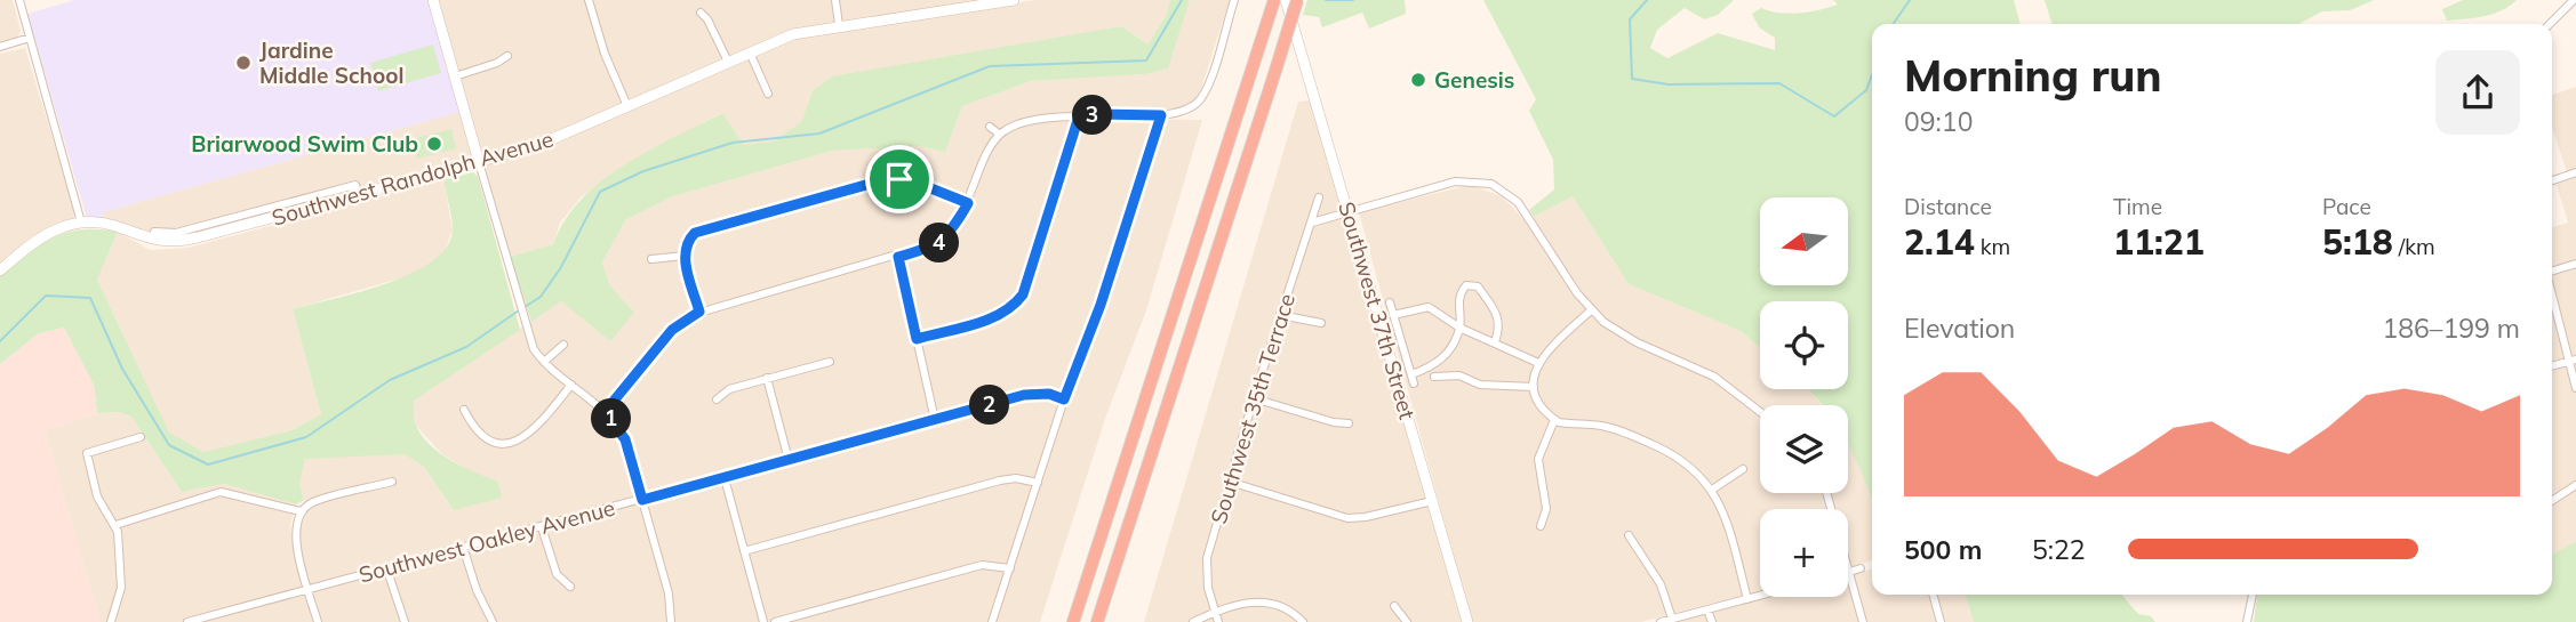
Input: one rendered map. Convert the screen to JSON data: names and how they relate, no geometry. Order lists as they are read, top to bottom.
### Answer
{
  "streets": {
    "street": [
      "Southwest Randolph Avenue",
      "Southwest 37th Street",
      "Southwest 35th Terrace",
      "Southwest Oakley Avenue"
    ]
  },
  "places": ["Jardine Middle School", "Genesis", "Briarwood Swim Club"],
  "north": "left",
  "page": {
    "heading": ["Morning run", "09:10"],
    "pins": [
      "3",
      "4",
      "2",
      "1"
    ],
    "stats": [
      ["Distance", "2.14 km"],
      ["Time", "11:21"],
      ["Pace", "5:18 /km"]
    ],
    "map_buttons": "+",
    "chart": ["Elevation", "186–199 m"],
    "list": [
      {
        "name": "500 m",
        "note": "5:22"
      }
    ]
  }
}
